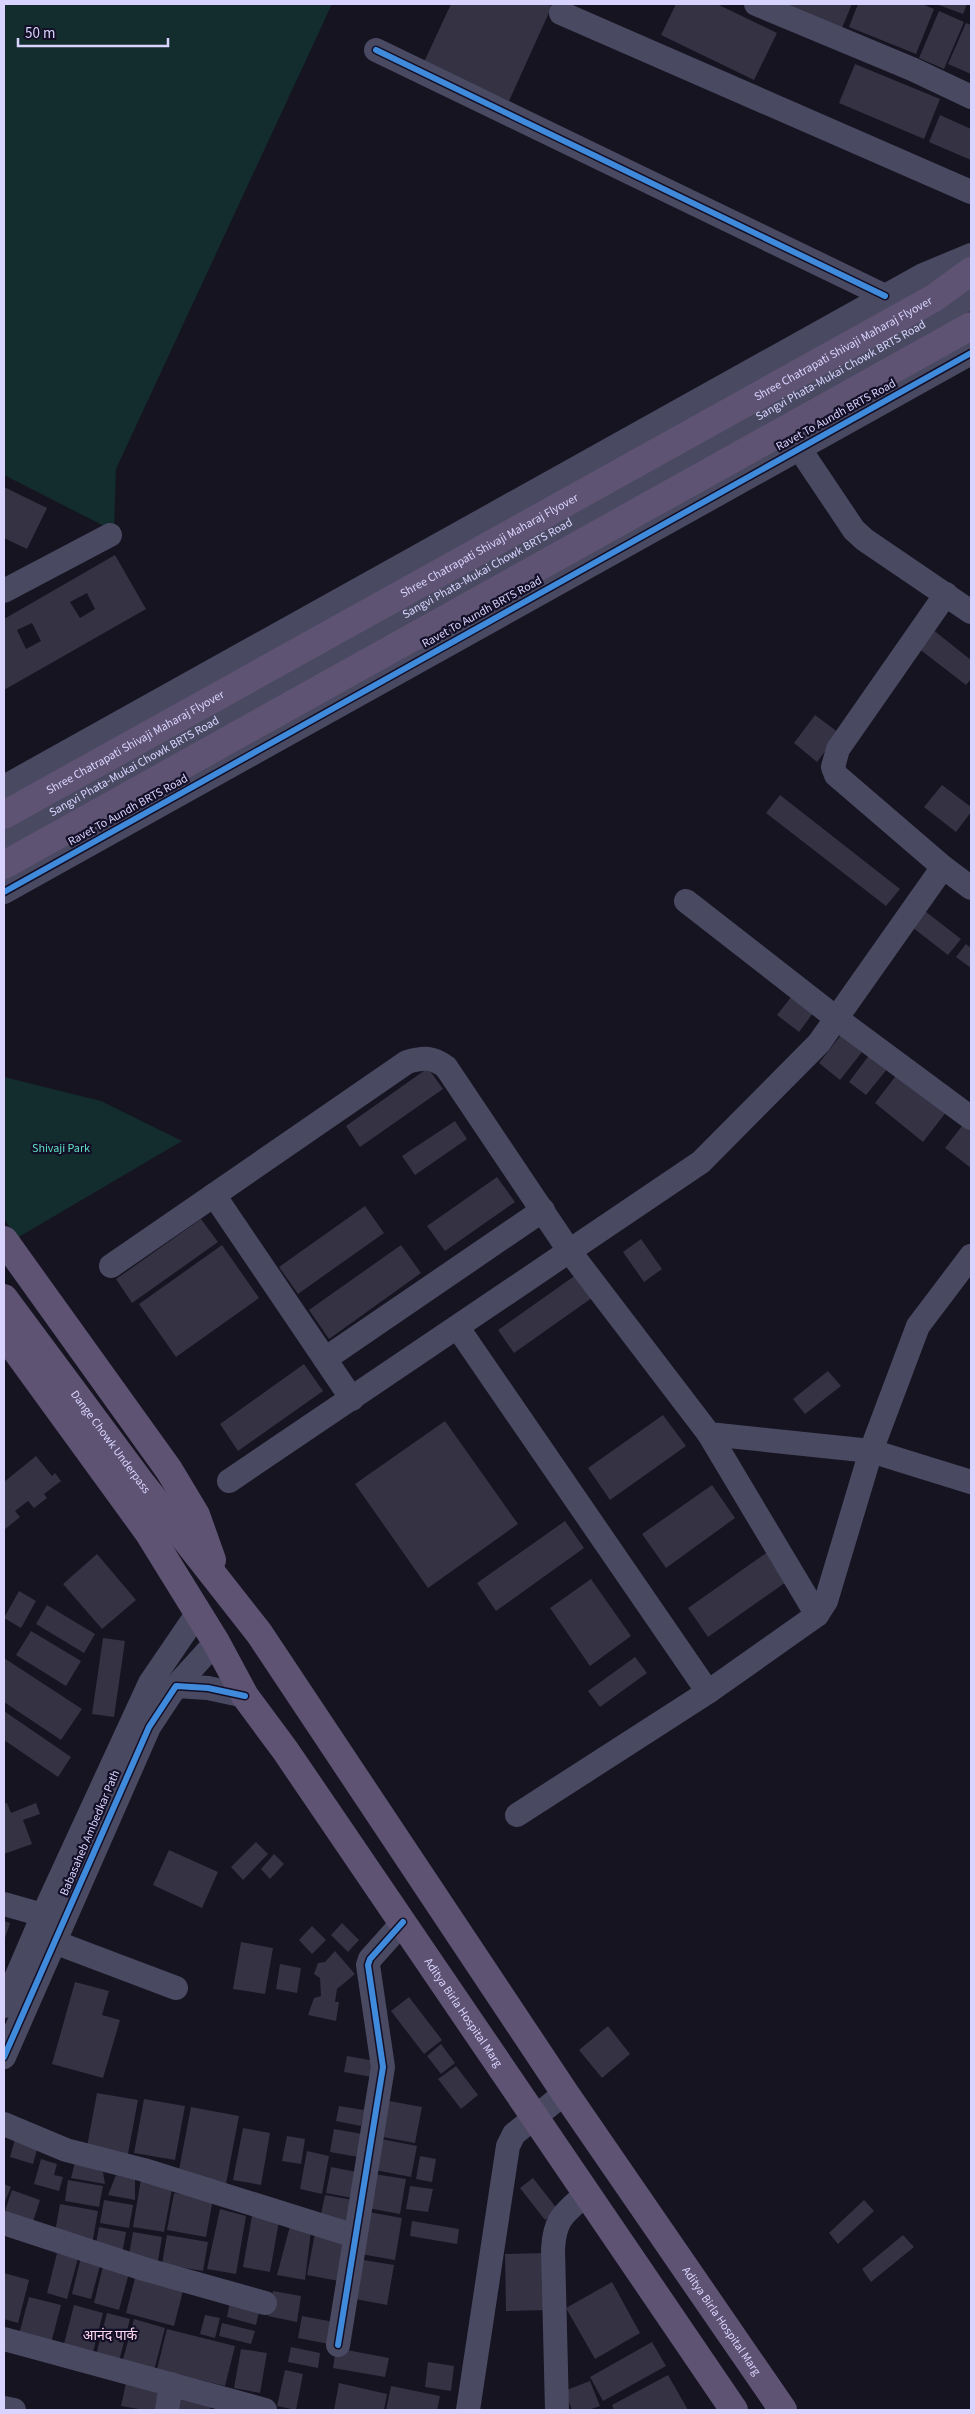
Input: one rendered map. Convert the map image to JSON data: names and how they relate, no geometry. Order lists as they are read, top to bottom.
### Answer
{
  "streets": {
    "main road": ["Shree Chatrapati Shivaji Maharaj Flyover", "Dange Chowk Underpass", "Aditya Birla Hospital Marg"],
    "street": ["Sangvi Phata-Mukai Chowk BRTS Road", "Ravet To Aundh BRTS Road", "Babasaheb Ambedkar Path"]
  },
  "crossings": [
    ["Dange Chowk Underpass", "Babasaheb Ambedkar Path"],
    ["Dange Chowk Underpass", "Aditya Birla Hospital Marg"],
    ["Babasaheb Ambedkar Path", "Aditya Birla Hospital Marg"]
  ],
  "districts": ["आनंद पार्क"],
  "parks": ["Shivaji Park"],
  "scale_bar": "50 m"
}
